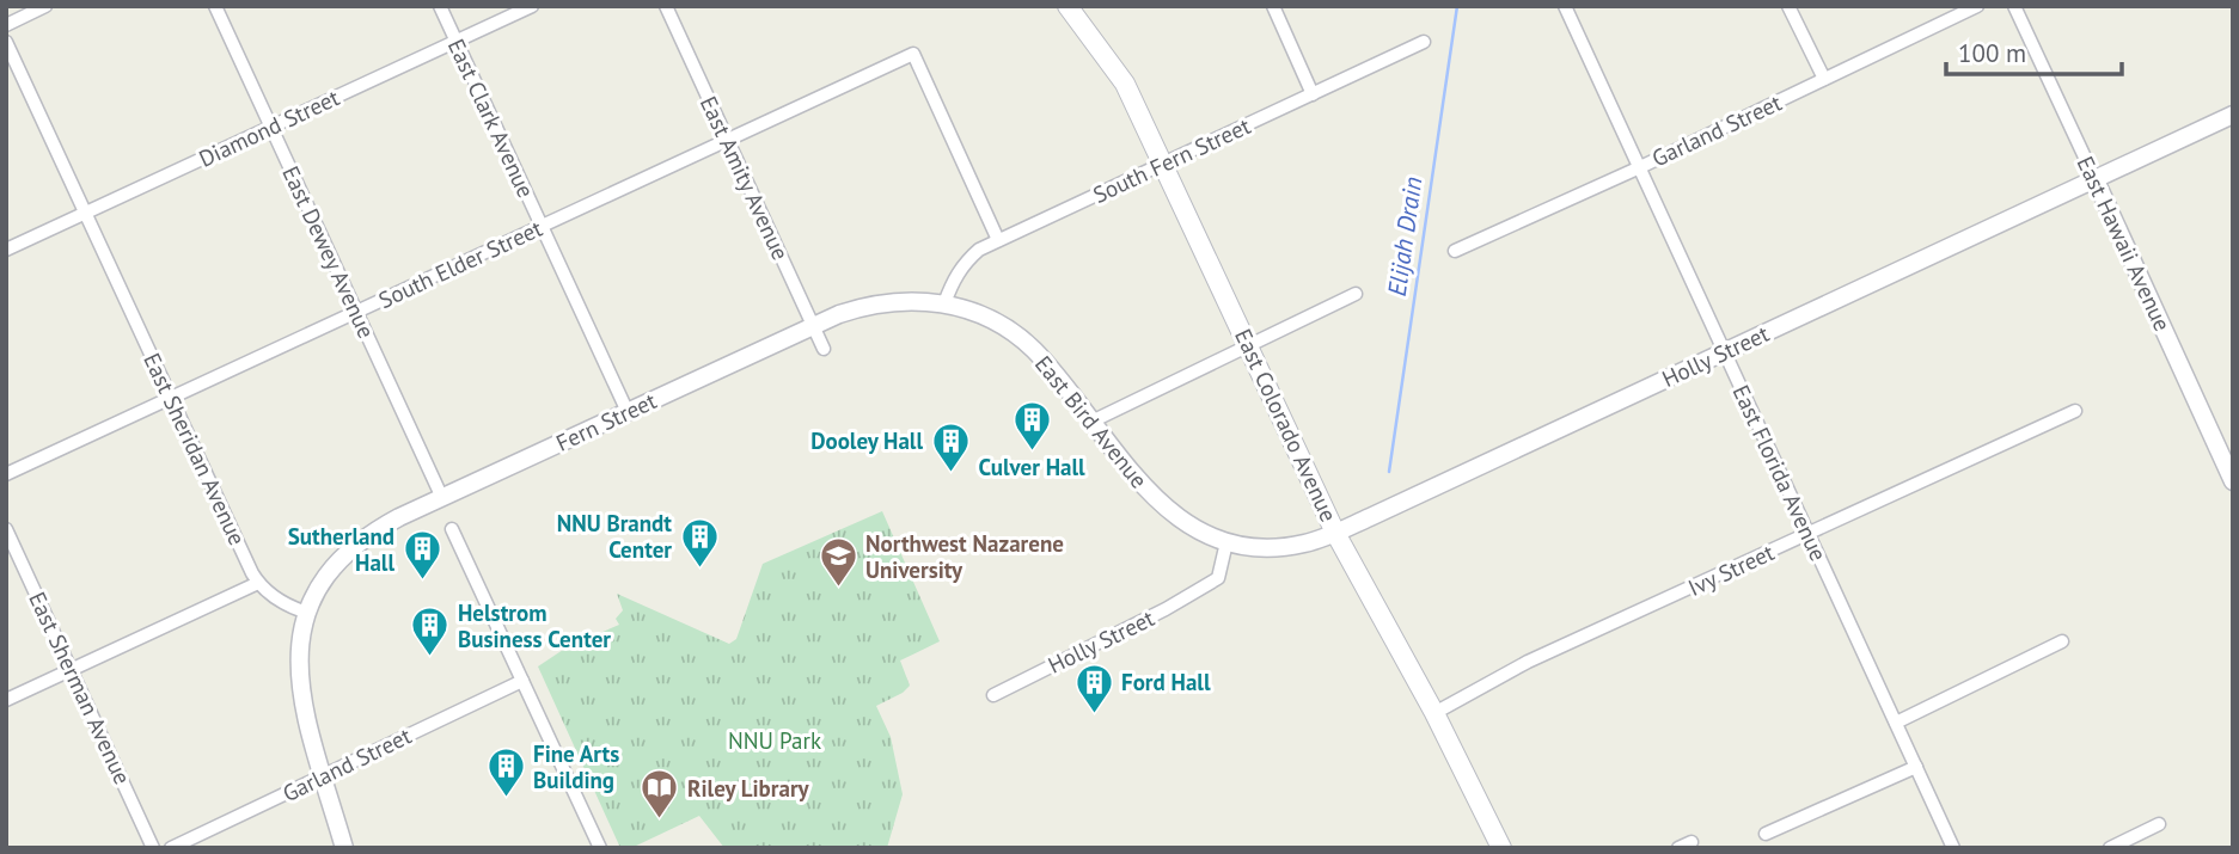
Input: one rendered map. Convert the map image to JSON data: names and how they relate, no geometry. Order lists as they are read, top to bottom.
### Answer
{
  "streets": {
    "main road": ["East Colorado Avenue"],
    "street": [
      "East Clark Avenue",
      "Diamond Street",
      "Garland Street",
      "South Fern Street",
      "East Amity Avenue",
      "East Hawaii Avenue",
      "East Dewey Avenue",
      "South Elder Street",
      "Holly Street",
      "Fern Street",
      "East Bird Avenue",
      "East Sheridan Avenue",
      "East Florida Avenue",
      "Ivy Street",
      "East Sherman Avenue"
    ]
  },
  "crossings": [
    ["East Clark Avenue", "Diamond Street"],
    ["East Clark Avenue", "South Elder Street"],
    ["East Clark Avenue", "Fern Street"],
    ["Diamond Street", "East Dewey Avenue"],
    ["Diamond Street", "East Sheridan Avenue"],
    ["Garland Street", "East Florida Avenue"],
    ["South Fern Street", "South Elder Street"],
    ["South Fern Street", "Fern Street"],
    ["South Fern Street", "East Bird Avenue"],
    ["South Fern Street", "East Colorado Avenue"],
    ["East Amity Avenue", "South Elder Street"],
    ["East Amity Avenue", "Fern Street"],
    ["East Hawaii Avenue", "Holly Street"],
    ["East Dewey Avenue", "South Elder Street"],
    ["East Dewey Avenue", "Fern Street"],
    ["South Elder Street", "East Sheridan Avenue"],
    ["Holly Street", "East Bird Avenue"],
    ["Holly Street", "East Colorado Avenue"],
    ["Holly Street", "East Florida Avenue"],
    ["Fern Street", "East Bird Avenue"],
    ["Fern Street", "East Sheridan Avenue"],
    ["East Bird Avenue", "East Colorado Avenue"],
    ["East Colorado Avenue", "Ivy Street"],
    ["East Florida Avenue", "Ivy Street"]
  ],
  "water": ["Elijah Drain"],
  "parks": ["NNU Park"],
  "places": {
    "building": [
      "Culver Hall",
      "Dooley Hall",
      "NNU Brandt Center",
      "Sutherland Hall",
      "Helstrom Business Center",
      "Ford Hall",
      "Fine Arts Building"
    ],
    "school or university": ["Northwest Nazarene University"],
    "library": ["Riley Library"]
  },
  "scale_bar": "100 m"
}
